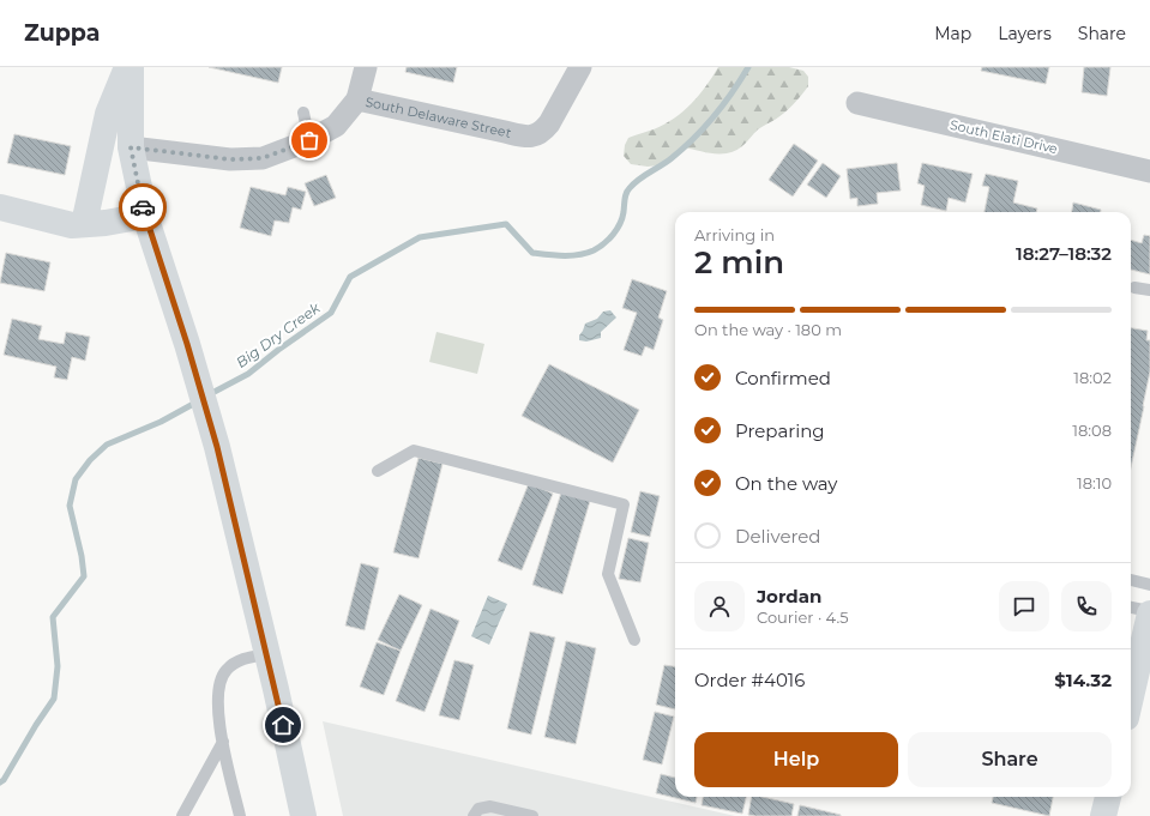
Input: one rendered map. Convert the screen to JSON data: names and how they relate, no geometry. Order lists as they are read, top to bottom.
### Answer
{
  "streets": {
    "street": ["South Delaware Street", "South Elati Drive"]
  },
  "water": ["Big Dry Creek"],
  "page": {
    "header": "Zuppa",
    "nav": ["Map", "Layers", "Share"],
    "heading": ["2 min", "Arriving in", "18:27–18:32"],
    "panel": [
      "Jordan",
      "Courier · 4.5",
      "Order #4016",
      "$14.32"
    ],
    "bar": "On the way · 180 m",
    "list": [
      ["Confirmed", "18:02"],
      ["Preparing", "18:08"],
      ["On the way", "18:10"],
      "Delivered"
    ],
    "buttons": ["Help", "Share"]
  }
}
